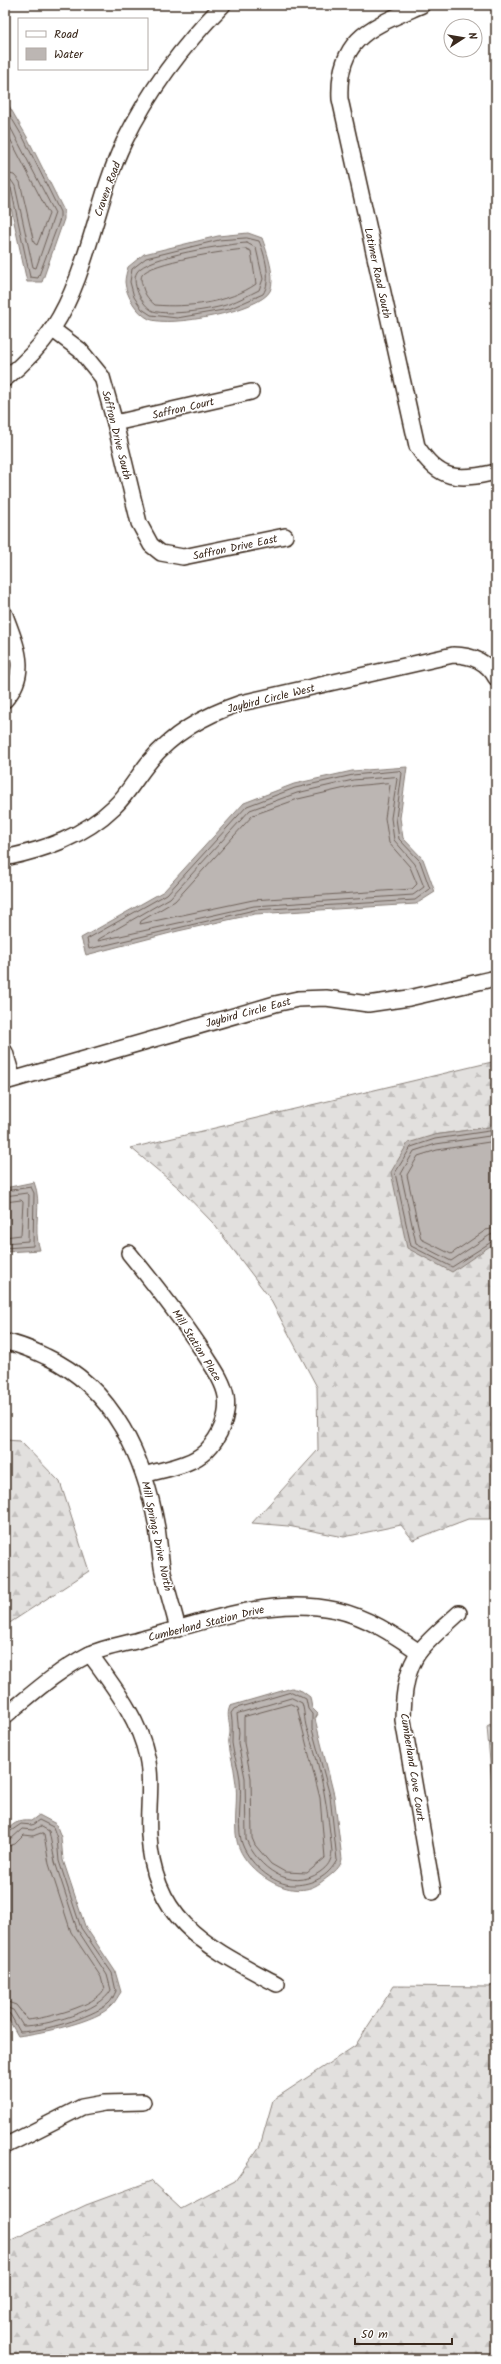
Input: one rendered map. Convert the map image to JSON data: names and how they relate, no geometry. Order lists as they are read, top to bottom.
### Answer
{
  "streets": {
    "street": [
      "Craven Road",
      "Latimer Road South",
      "Saffron Court",
      "Saffron Drive South",
      "Saffron Drive East",
      "Jaybird Circle West",
      "Jaybird Circle East",
      "Mill Station Place",
      "Mill Springs Drive North",
      "Cumberland Station Drive",
      "Cumberland Cove Court"
    ]
  },
  "crossings": [
    ["Craven Road", "Saffron Drive South"],
    ["Saffron Court", "Saffron Drive South"],
    ["Saffron Drive South", "Saffron Drive East"],
    ["Mill Station Place", "Mill Springs Drive North"],
    ["Mill Springs Drive North", "Cumberland Station Drive"],
    ["Cumberland Station Drive", "Cumberland Cove Court"]
  ],
  "legend": ["Road", "Water"],
  "scale_bar": "50 m",
  "north": "right"
}
